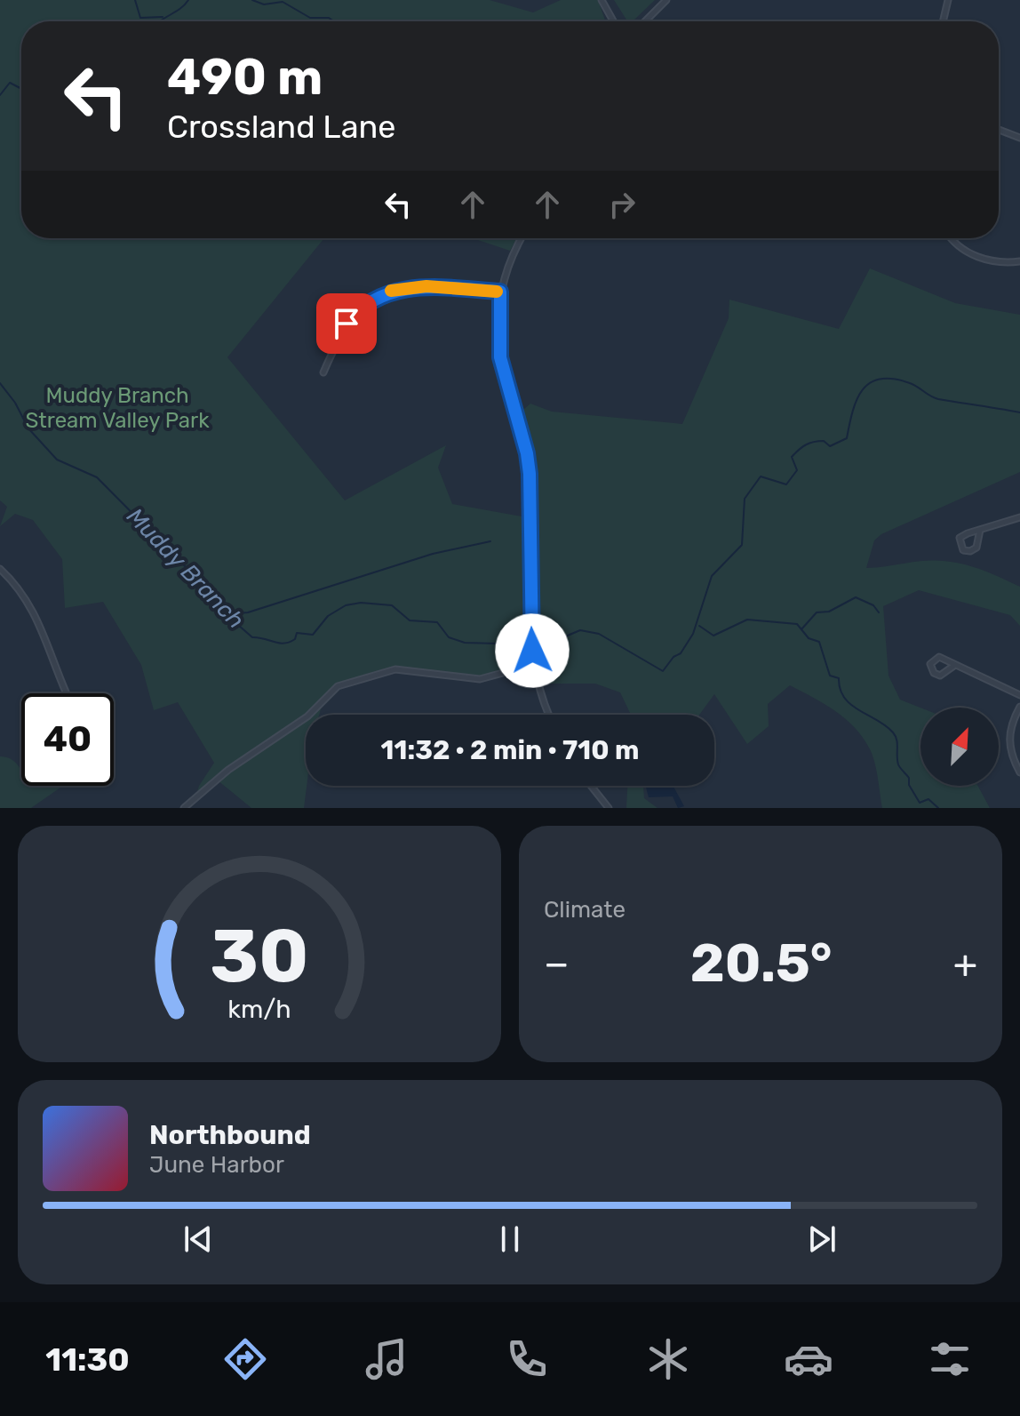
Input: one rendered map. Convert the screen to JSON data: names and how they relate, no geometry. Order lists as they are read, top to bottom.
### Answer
{
  "water": ["Muddy Branch"],
  "parks": ["Muddy Branch Stream Valley Park"],
  "north": "top right",
  "page": {
    "turn": ["490 m", "Crossland Lane"],
    "limit": "40",
    "trip": "11:32 · 2 min · 710 m",
    "tile": "Climate",
    "heat": ["−", "20.5°", "+"],
    "song": ["Northbound", "June Harbor"],
    "tabs": "11:30",
    "gauge": ["30", "km/h"]
  }
}
